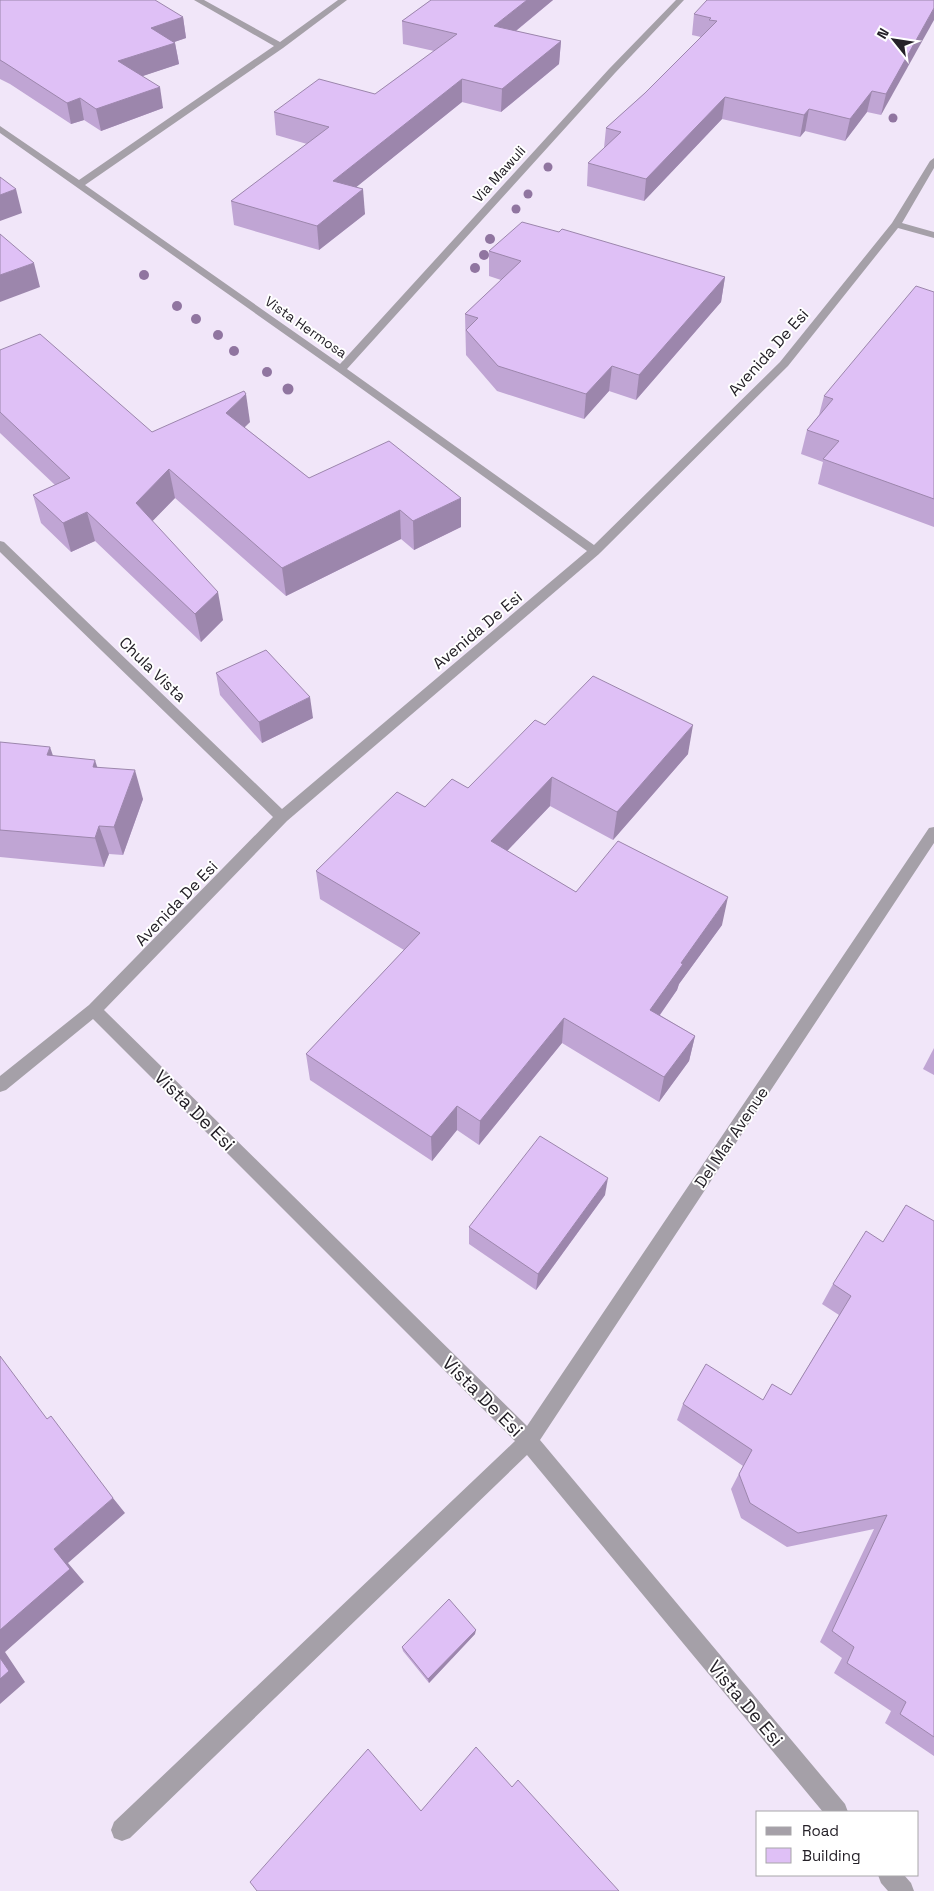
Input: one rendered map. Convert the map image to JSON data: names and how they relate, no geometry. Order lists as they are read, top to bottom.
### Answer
{
  "streets": {
    "street": [
      "Via Mawuli",
      "Vista Hermosa",
      "Avenida De Esi",
      "Chula Vista",
      "Vista De Esi",
      "Del Mar Avenue"
    ]
  },
  "crossings": [
    ["Via Mawuli", "Vista Hermosa"],
    ["Vista Hermosa", "Avenida De Esi"],
    ["Avenida De Esi", "Chula Vista"],
    ["Avenida De Esi", "Vista De Esi"],
    ["Vista De Esi", "Del Mar Avenue"]
  ],
  "legend": ["Road", "Building"],
  "north": "top left"
}
